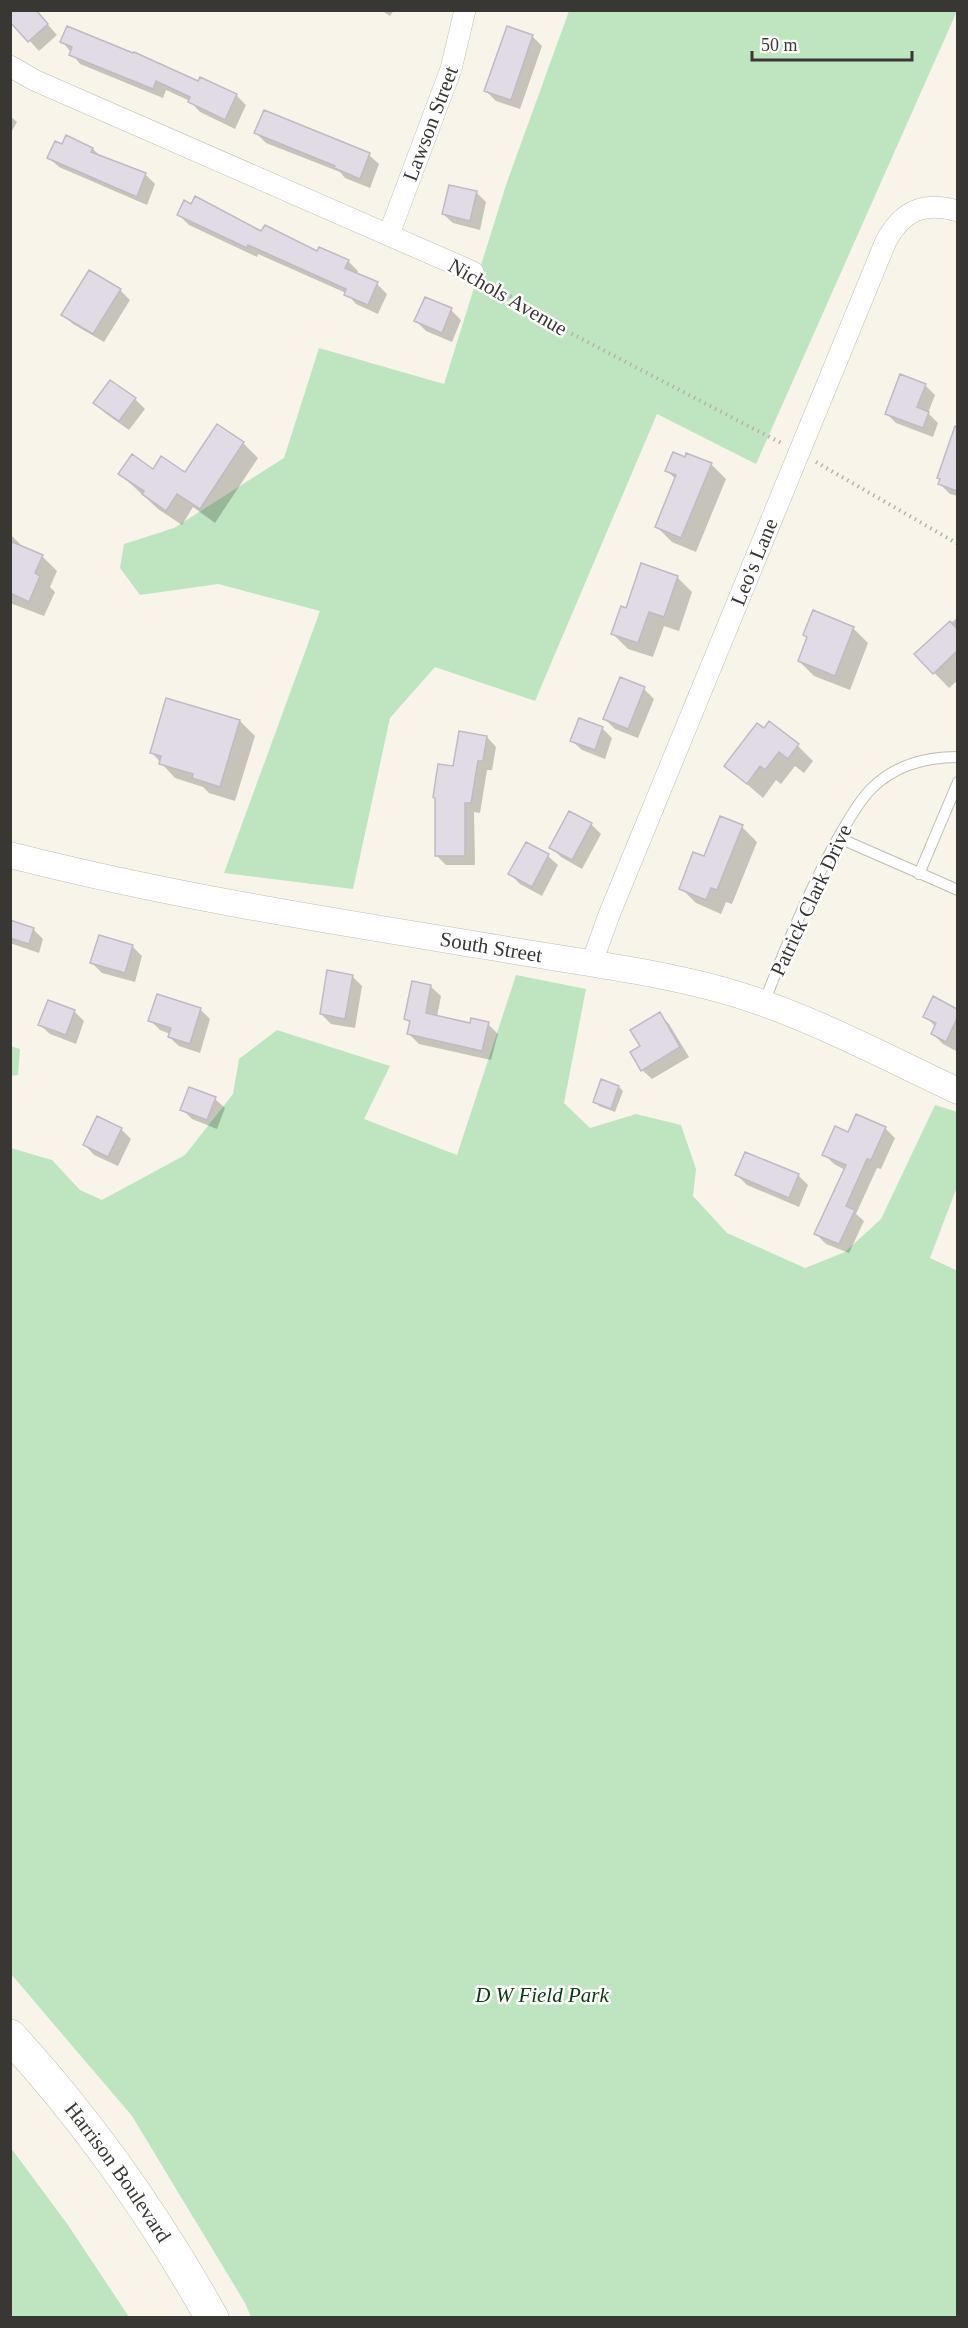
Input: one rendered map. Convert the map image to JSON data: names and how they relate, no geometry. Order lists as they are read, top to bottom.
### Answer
{
  "streets": {
    "main road": ["Harrison Boulevard"],
    "street": [
      "Lawson Street",
      "Nichols Avenue",
      "Leo's Lane",
      "South Street"
    ],
    "lane": ["Patrick Clark Drive"]
  },
  "crossings": [
    ["Lawson Street", "Nichols Avenue"],
    ["Nichols Avenue", "Leo's Lane"],
    ["Leo's Lane", "South Street"],
    ["Patrick Clark Drive", "South Street"]
  ],
  "parks": ["D W Field Park"],
  "scale_bar": "50 m"
}
